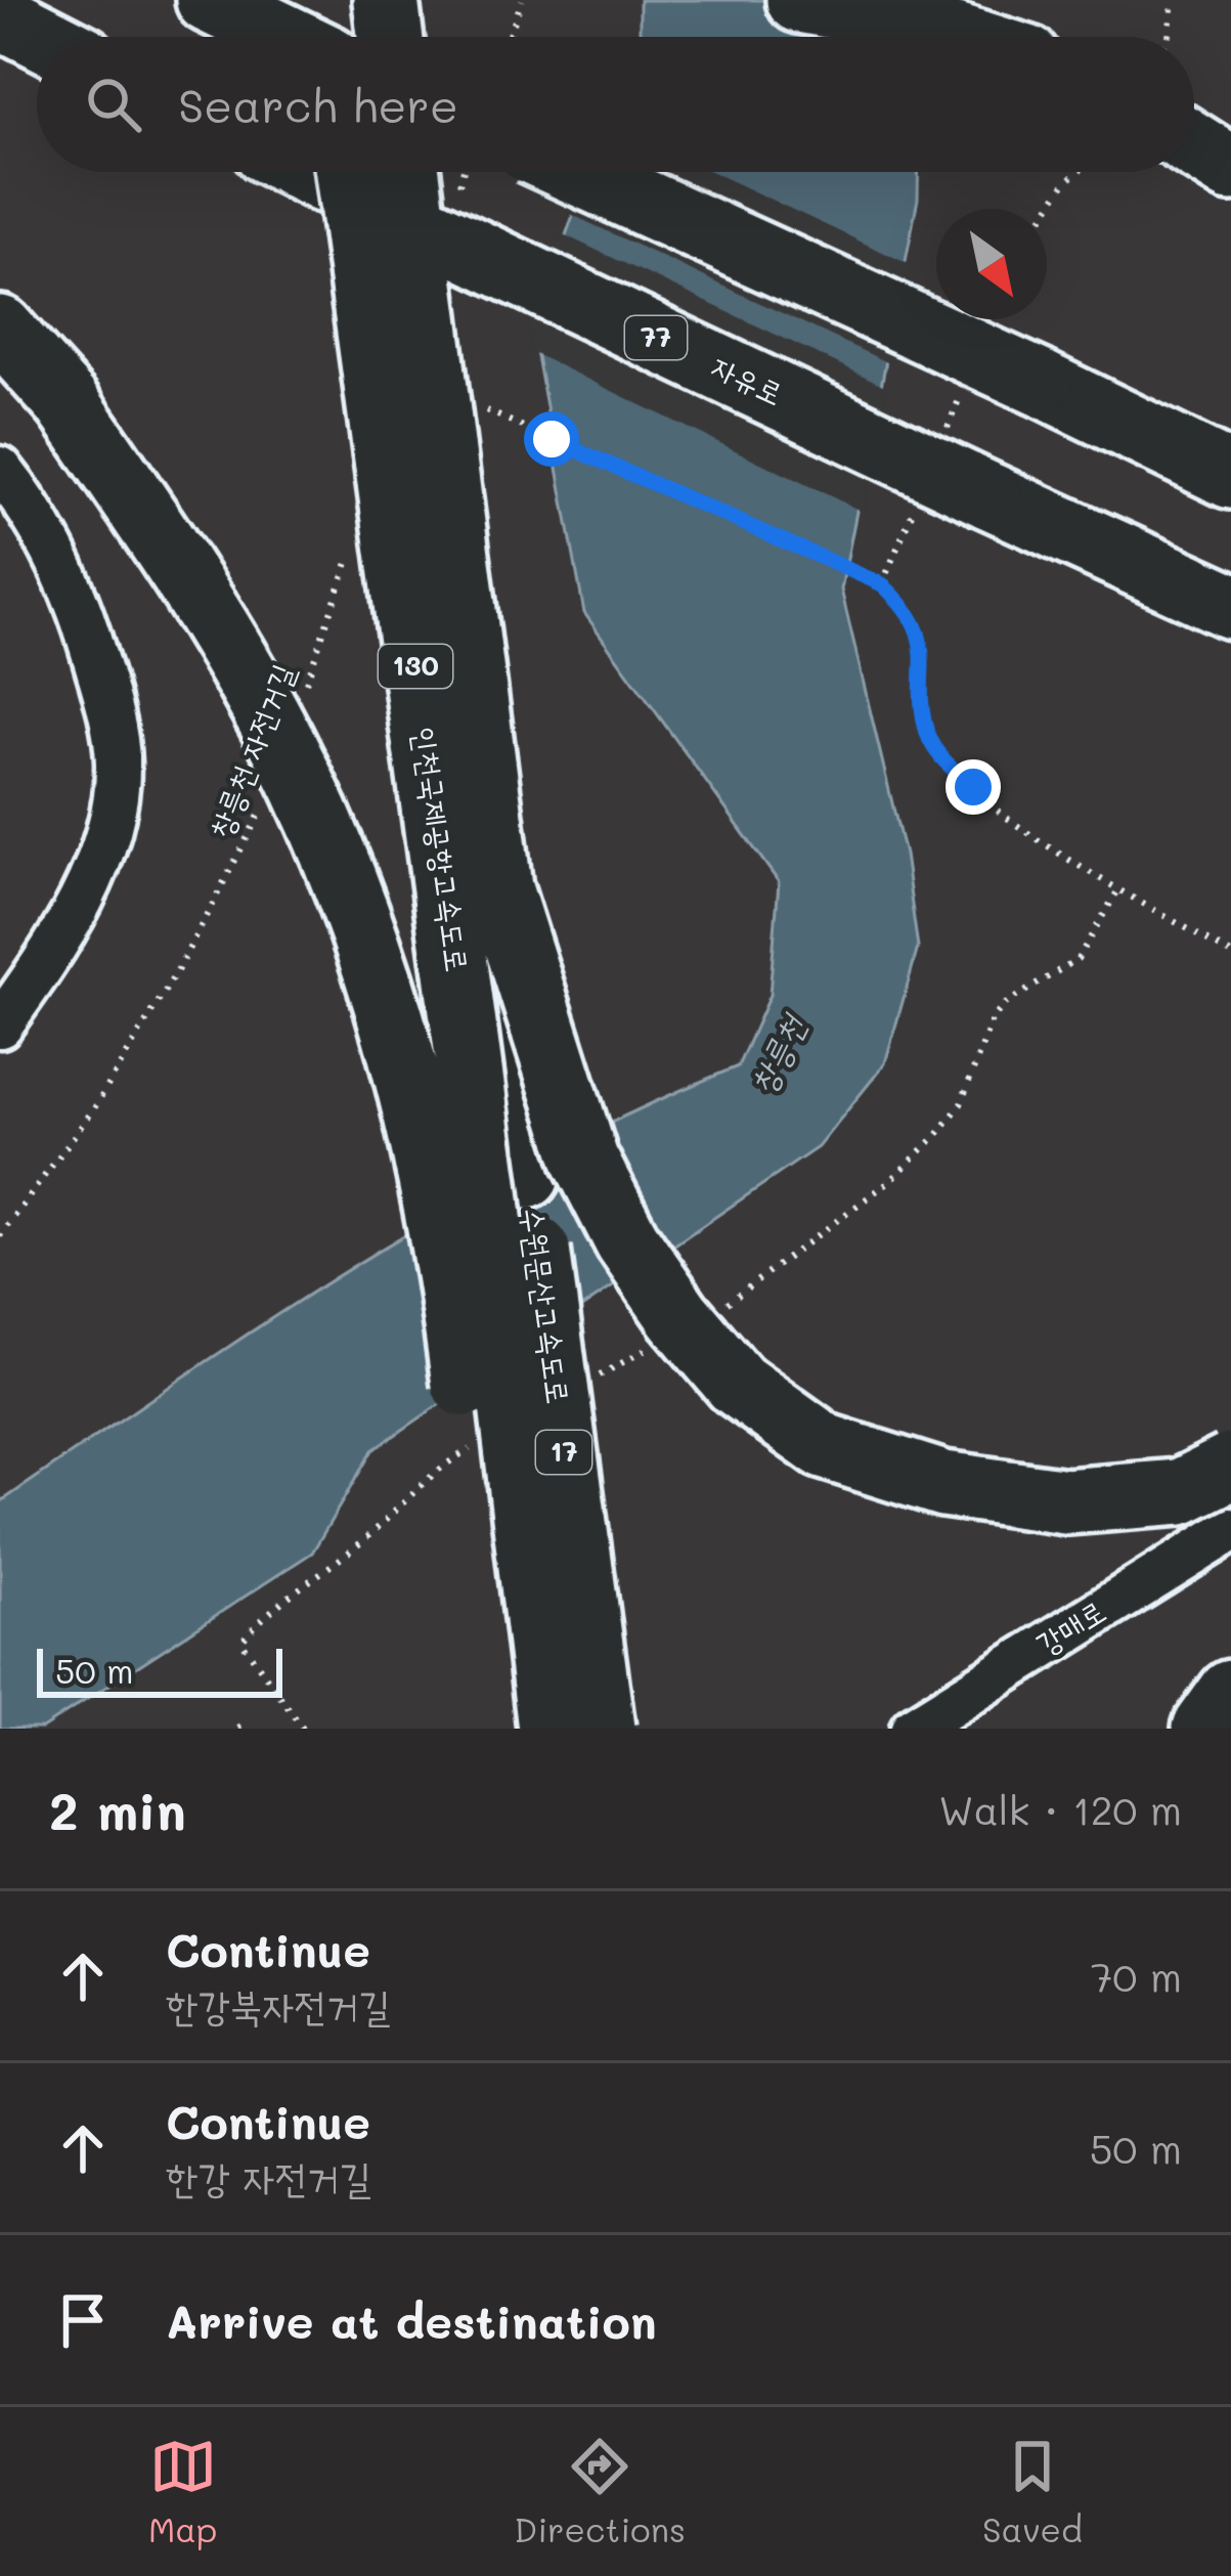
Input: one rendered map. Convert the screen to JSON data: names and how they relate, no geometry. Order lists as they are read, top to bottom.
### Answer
{
  "streets": {
    "highway": [
      "77",
      "자유로",
      "130",
      "인천국제공항고속도로",
      "수원문산고속도로",
      "17"
    ],
    "street": ["강매로"],
    "path": ["창릉천 자전거길"]
  },
  "crossings": [
    ["인천국제공항고속도로", "수원문산고속도로"]
  ],
  "water": ["창릉천"],
  "scale_bar": "50 m",
  "north": "bottom right",
  "page": {
    "search": "Search here",
    "scale": "50 m",
    "heading": ["2 min", "Walk · 120 m"],
    "list": [
      ["Continue", "한강북자전거길", "70 m"],
      ["Continue", "한강 자전거길", "50 m"],
      "Arrive at destination"
    ],
    "nav": ["Map", "Directions", "Saved"]
  }
}
